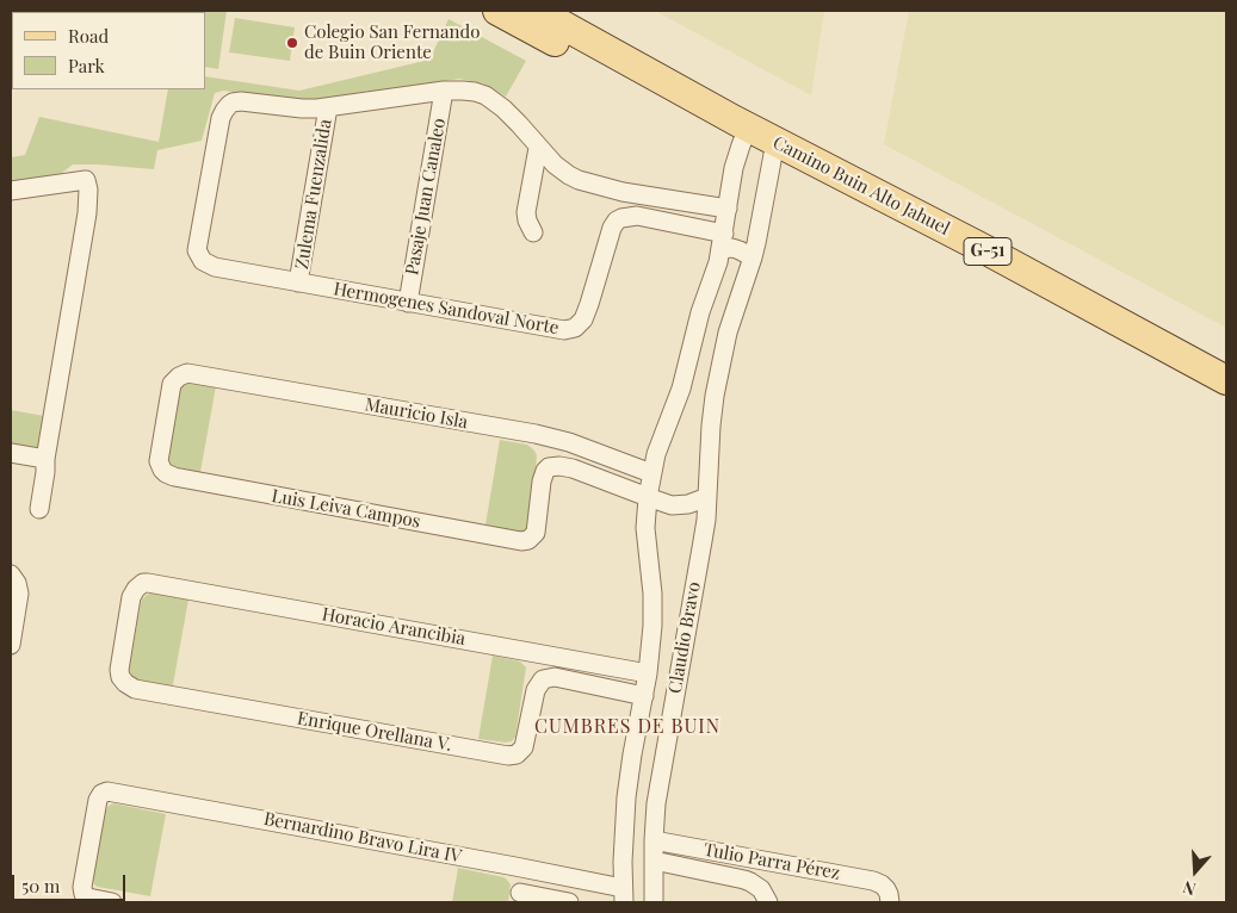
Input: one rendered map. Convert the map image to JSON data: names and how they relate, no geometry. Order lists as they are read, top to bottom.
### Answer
{
  "streets": {
    "main road": ["Camino Buin Alto Jahuel", "G-51"],
    "street": [
      "Zulema Fuenzalida",
      "Pasaje Juan Canaleo",
      "Hermogenes Sandoval Norte",
      "Mauricio Isla",
      "Luis Leiva Campos",
      "Horacio Arancibia",
      "Claudio Bravo",
      "Enrique Orellana V.",
      "Bernardino Bravo Lira IV",
      "Tulio Parra Pérez"
    ]
  },
  "crossings": [
    ["Camino Buin Alto Jahuel", "Claudio Bravo"],
    ["Zulema Fuenzalida", "Hermogenes Sandoval Norte"],
    ["Pasaje Juan Canaleo", "Hermogenes Sandoval Norte"],
    ["Mauricio Isla", "Luis Leiva Campos"],
    ["Mauricio Isla", "Claudio Bravo"],
    ["Horacio Arancibia", "Claudio Bravo"],
    ["Horacio Arancibia", "Enrique Orellana V."],
    ["Claudio Bravo", "Bernardino Bravo Lira IV"],
    ["Claudio Bravo", "Tulio Parra Pérez"]
  ],
  "districts": ["CUMBRES DE BUIN"],
  "places": ["Colegio San Fernando de Buin Oriente"],
  "legend": ["Road", "Park"],
  "scale_bar": "50 m",
  "north": "bottom"
}
